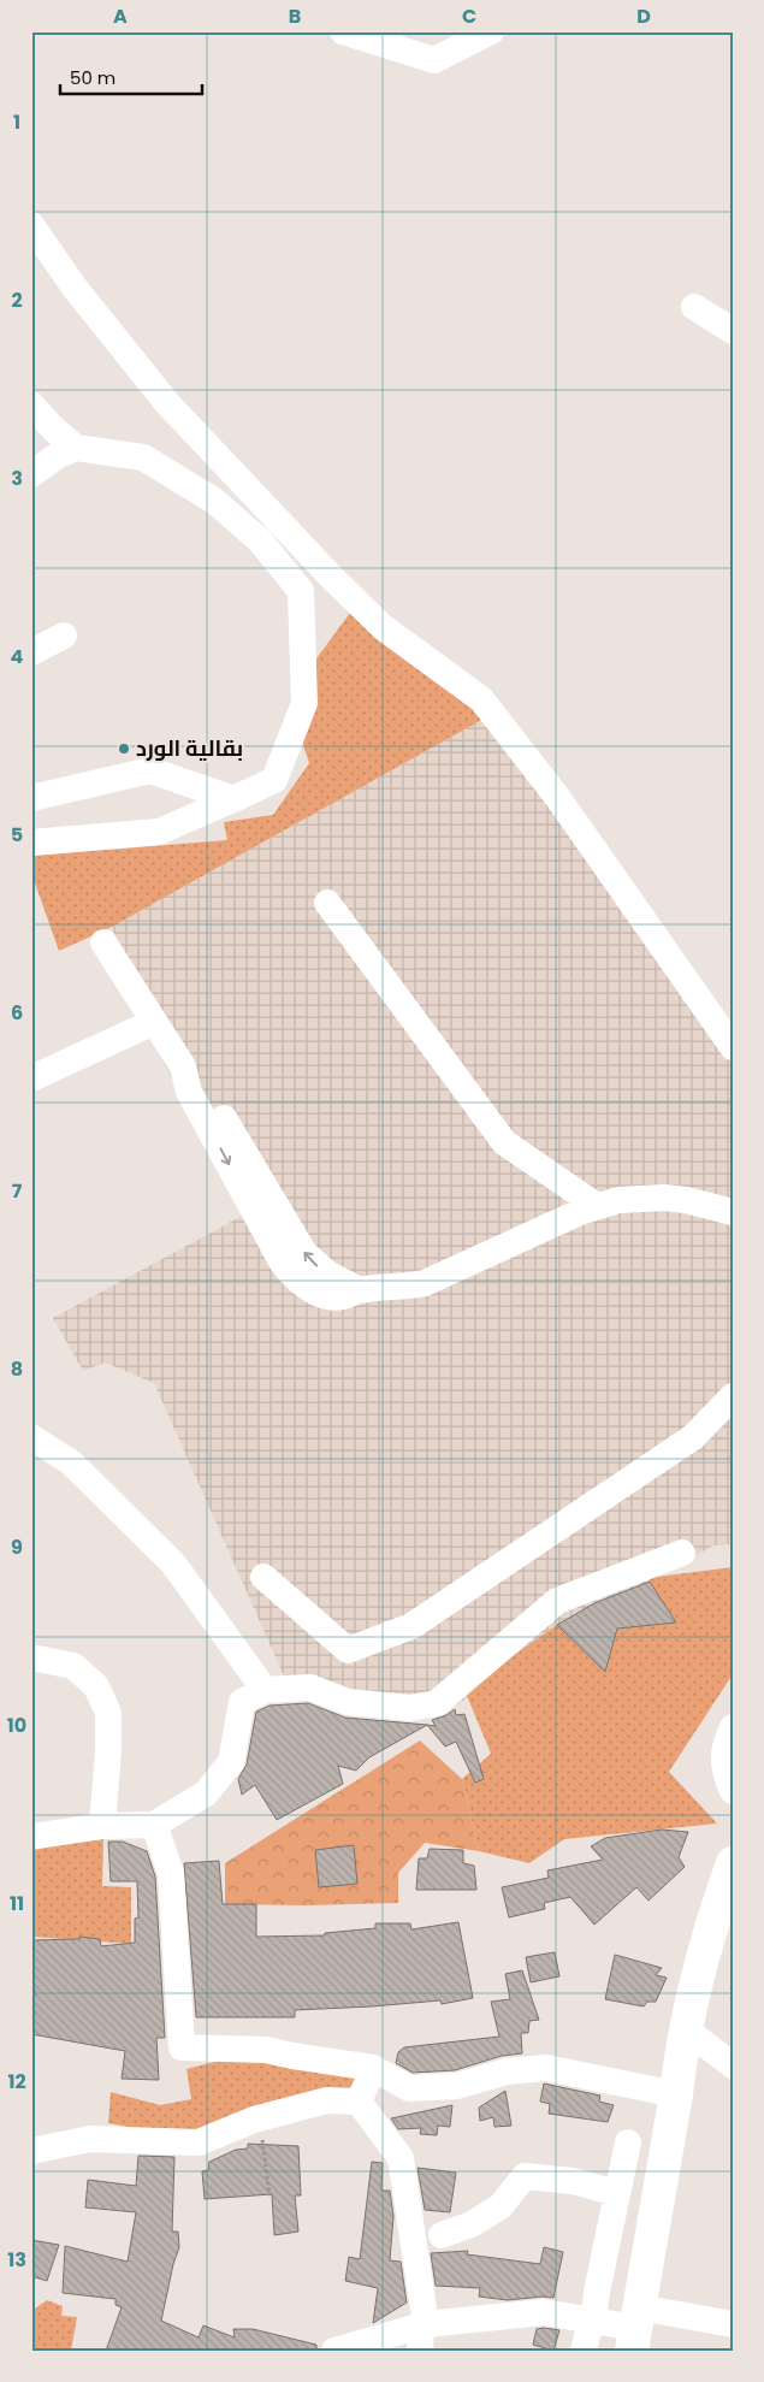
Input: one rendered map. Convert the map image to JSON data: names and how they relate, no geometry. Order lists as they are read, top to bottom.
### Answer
{
  "places": ["بقالية الورد"],
  "scale_bar": "50 m",
  "grid": {
    "columns": [
      "A",
      "B",
      "C",
      "D"
    ],
    "rows": [
      "1",
      "2",
      "3",
      "4",
      "5",
      "6",
      "7",
      "8",
      "9",
      "10",
      "11",
      "12",
      "13"
    ]
  }
}
